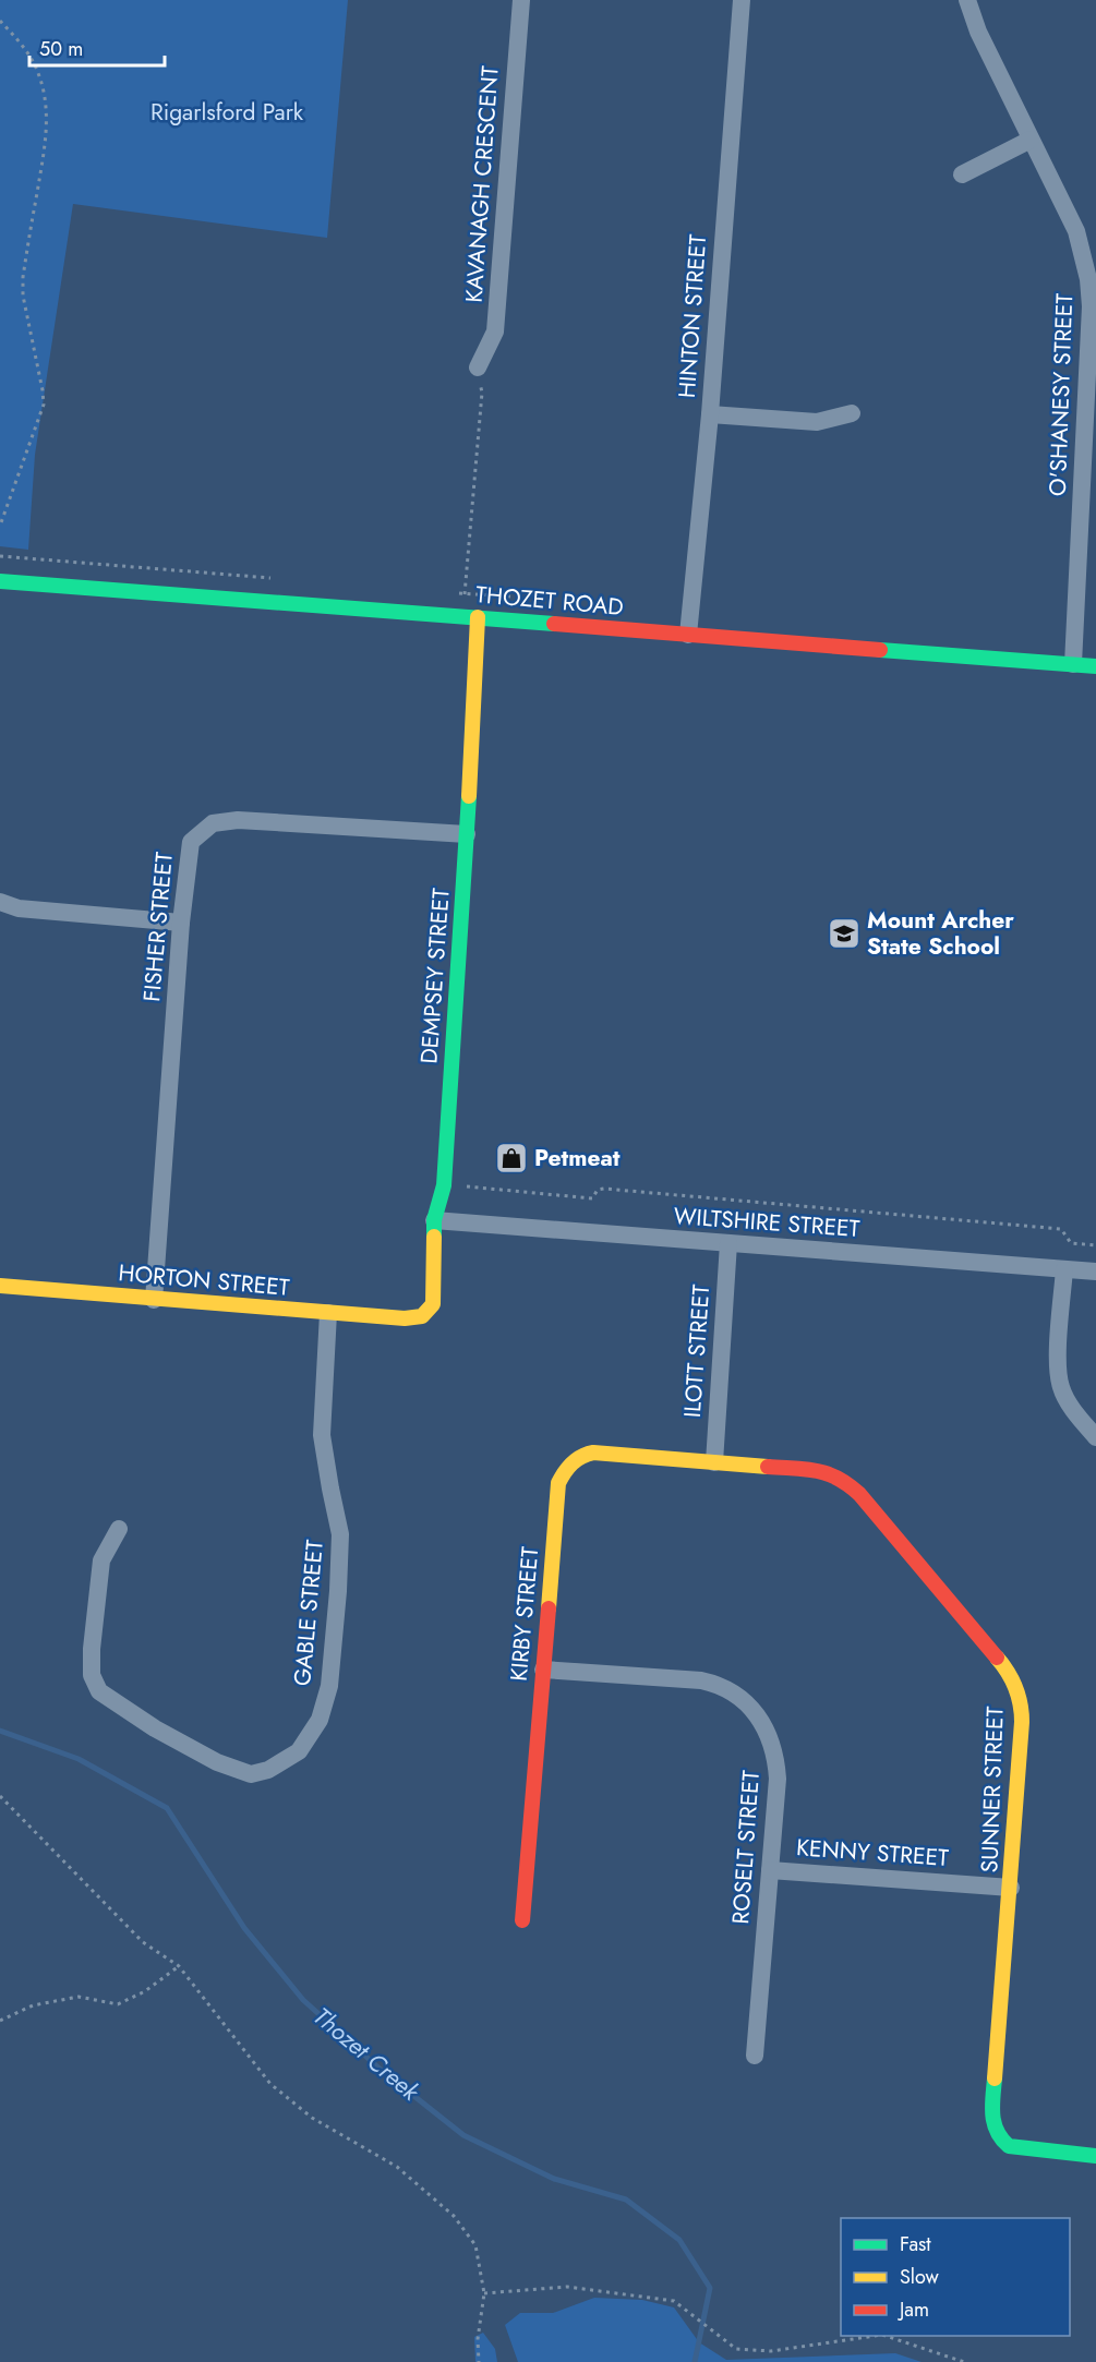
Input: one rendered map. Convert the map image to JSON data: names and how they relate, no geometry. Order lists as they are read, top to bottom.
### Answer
{
  "streets": {
    "street": [
      "KAVANAGH CRESCENT",
      "HINTON STREET",
      "O'SHANESY STREET",
      "THOZET ROAD",
      "FISHER STREET",
      "DEMPSEY STREET",
      "WILTSHIRE STREET",
      "HORTON STREET",
      "ILOTT STREET",
      "GABLE STREET",
      "KIRBY STREET",
      "SUNNER STREET",
      "ROSELT STREET",
      "KENNY STREET"
    ]
  },
  "crossings": [
    ["HINTON STREET", "THOZET ROAD"],
    ["O'SHANESY STREET", "THOZET ROAD"],
    ["THOZET ROAD", "DEMPSEY STREET"],
    ["FISHER STREET", "DEMPSEY STREET"],
    ["FISHER STREET", "HORTON STREET"],
    ["DEMPSEY STREET", "WILTSHIRE STREET"],
    ["DEMPSEY STREET", "HORTON STREET"],
    ["WILTSHIRE STREET", "ILOTT STREET"],
    ["HORTON STREET", "GABLE STREET"],
    ["ILOTT STREET", "KIRBY STREET"],
    ["ILOTT STREET", "SUNNER STREET"],
    ["KIRBY STREET", "SUNNER STREET"],
    ["KIRBY STREET", "ROSELT STREET"],
    ["SUNNER STREET", "KENNY STREET"],
    ["ROSELT STREET", "KENNY STREET"]
  ],
  "water": ["Thozet Creek"],
  "parks": ["Rigarlsford Park"],
  "places": {
    "school or university": ["Mount Archer State School"],
    "shop": ["Petmeat"]
  },
  "legend": ["Fast", "Slow", "Jam"],
  "scale_bar": "50 m"
}
